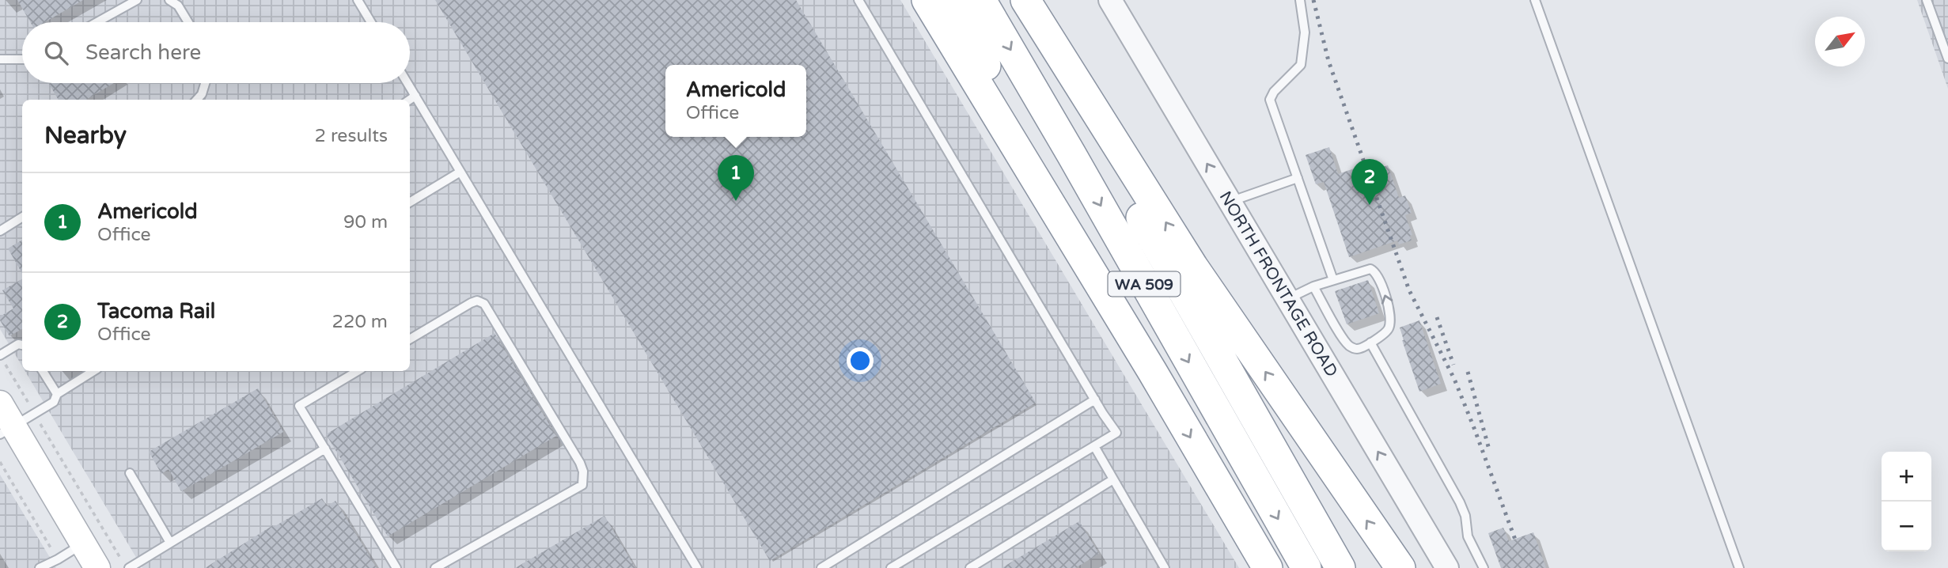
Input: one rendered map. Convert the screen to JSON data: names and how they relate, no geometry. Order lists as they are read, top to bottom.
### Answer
{
  "streets": {
    "highway": ["WA 509"],
    "street": ["NORTH FRONTAGE ROAD"]
  },
  "one_way": ["NORTH FRONTAGE ROAD"],
  "north": "top right",
  "page": {
    "search": "Search here",
    "popup": ["Americold", "Office"],
    "heading": ["Nearby", "2 results"],
    "pins": ["1", "2"],
    "list": [
      {
        "mark": "1",
        "name": "Americold",
        "note": "Office",
        "value": "90 m"
      },
      {
        "mark": "2",
        "name": "Tacoma Rail",
        "note": "Office",
        "value": "220 m"
      }
    ],
    "map_buttons": ["+", "−"]
  }
}
